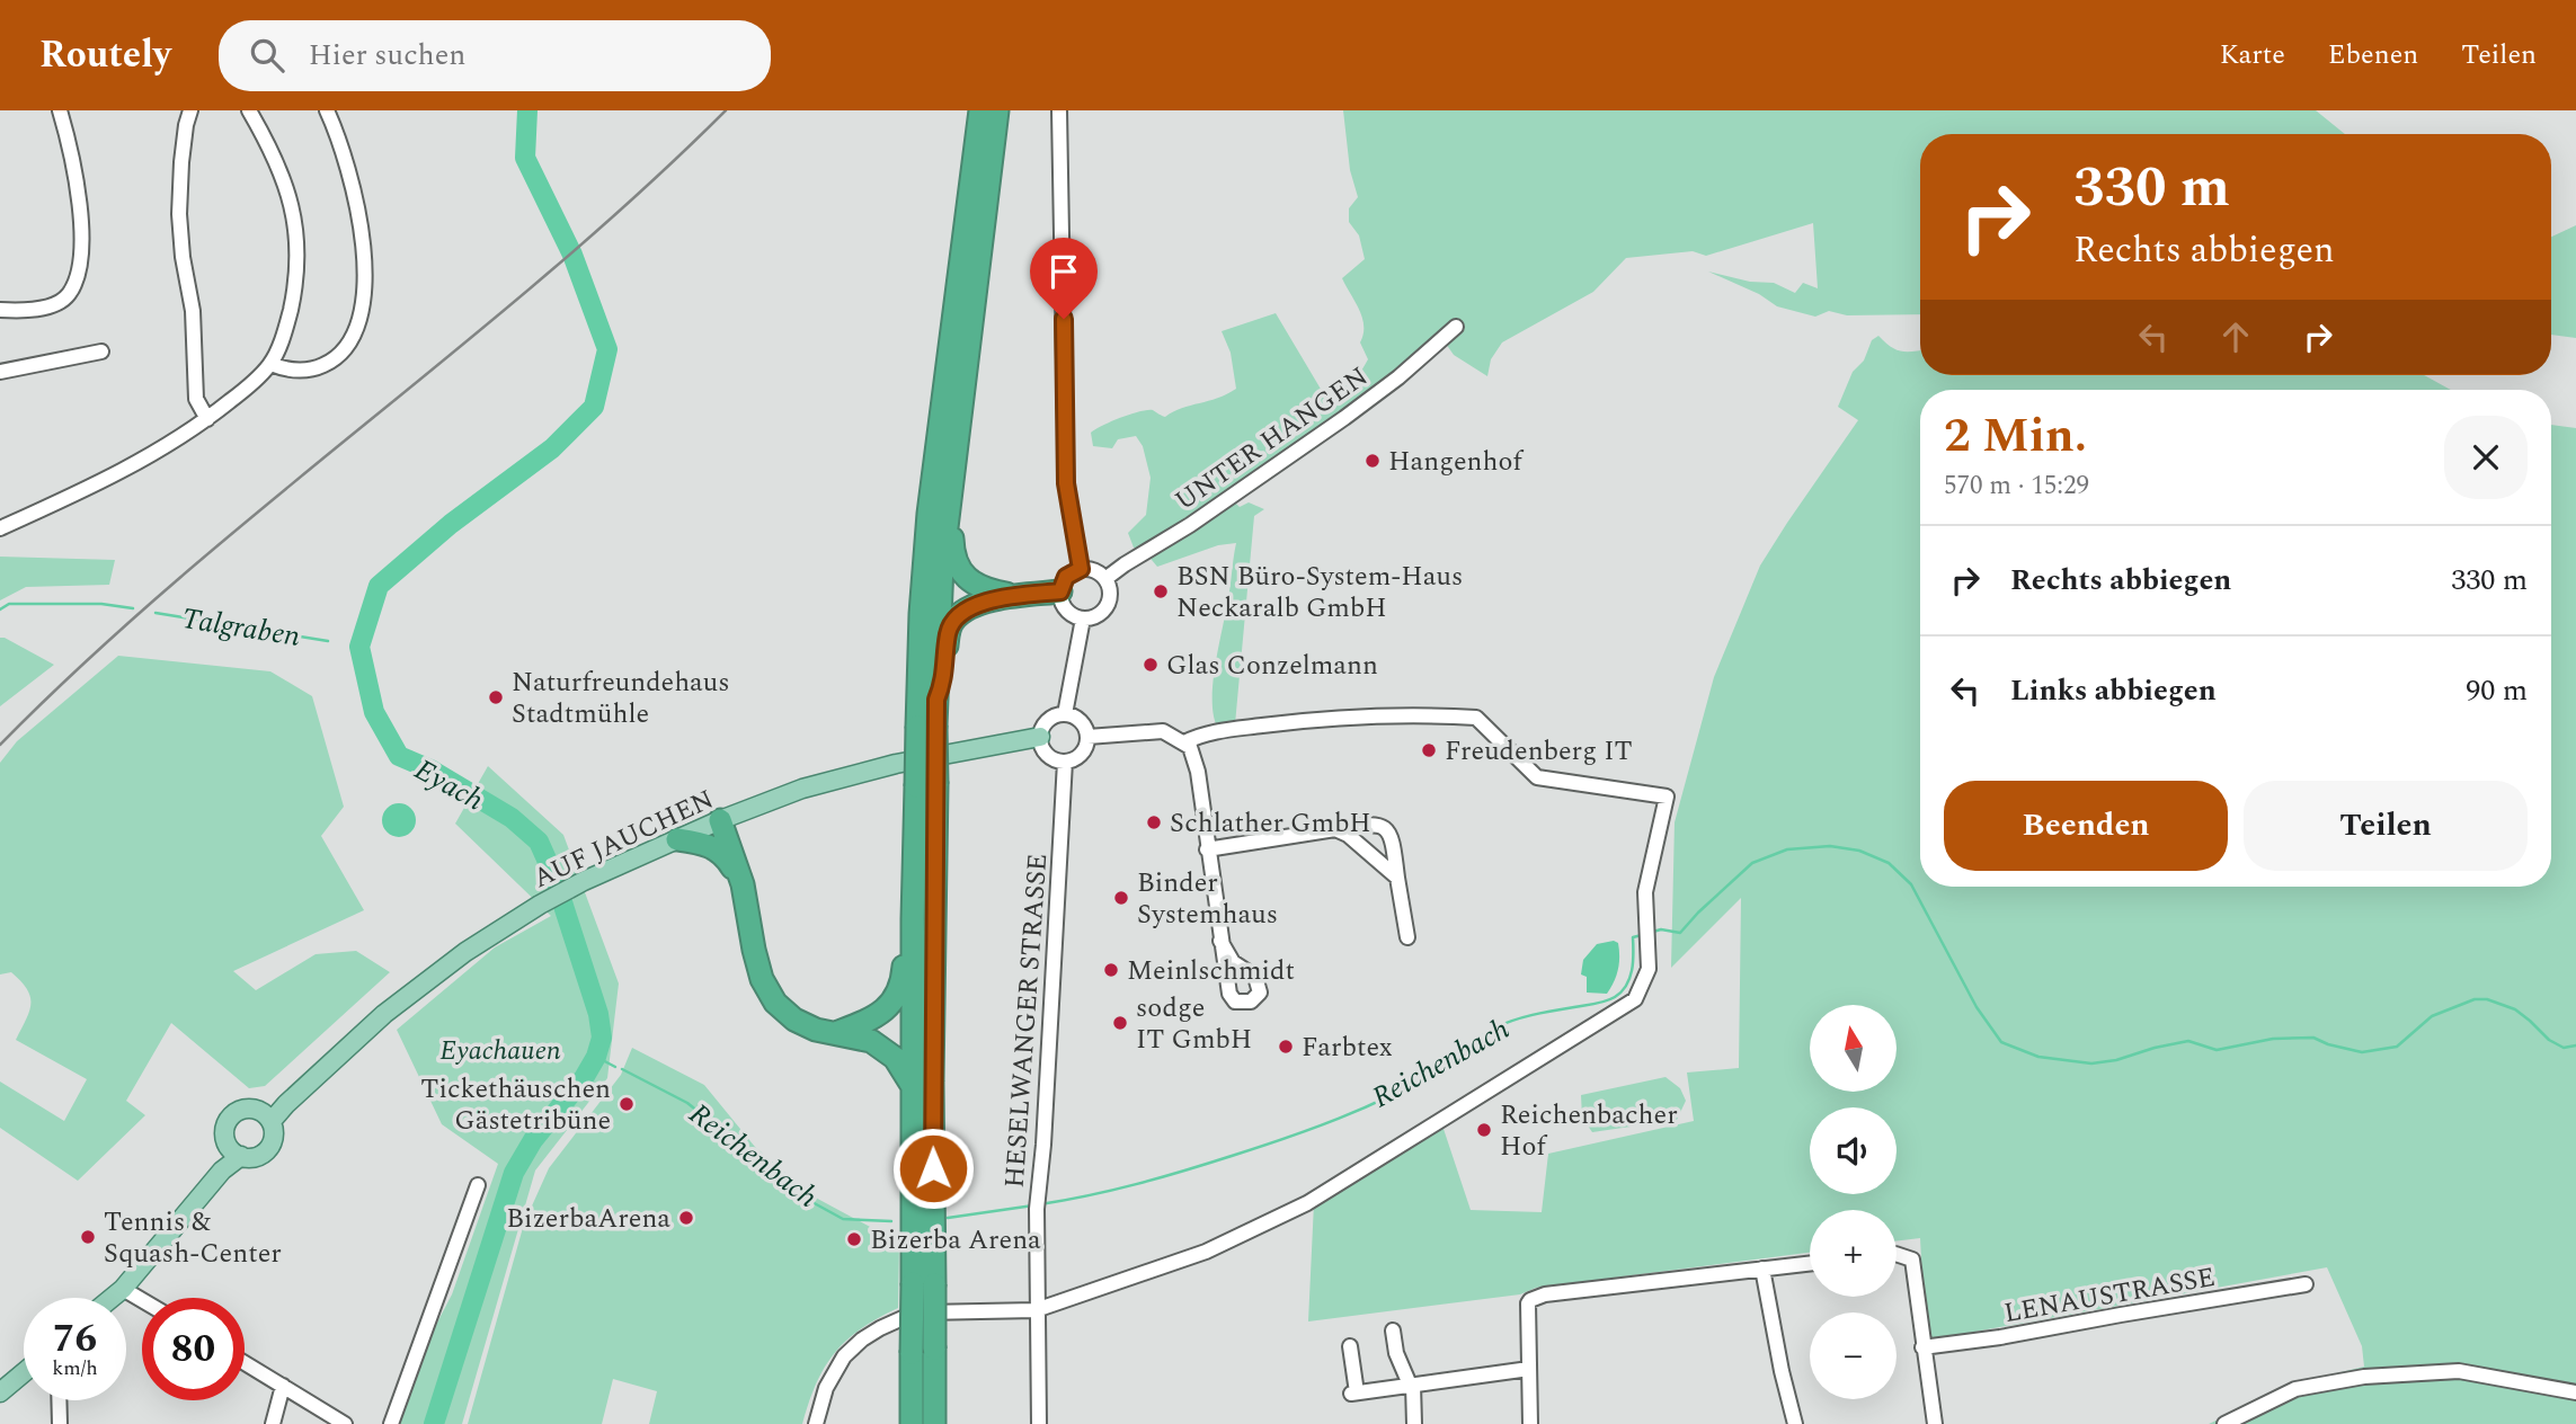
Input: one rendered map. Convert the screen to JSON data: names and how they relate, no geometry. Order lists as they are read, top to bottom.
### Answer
{
  "streets": {
    "main road": ["AUF JAUCHEN"],
    "street": ["UNTER HANGEN", "HESELWANGER STRASSE", "LENAUSTRASSE"]
  },
  "crossings": [
    ["AUF JAUCHEN", "HESELWANGER STRASSE"]
  ],
  "water": ["Talgraben", "Eyach", "Reichenbach"],
  "parks": ["Eyachauen"],
  "places": [
    "Hangenhof",
    "BSN Büro-System-Haus Neckaralb GmbH",
    "Glas Conzelmann",
    "Naturfreundehaus Stadtmühle",
    "Freudenberg IT",
    "Schlather GmbH",
    "Binder Systemhaus",
    "Meinlschmidt",
    "sodge IT GmbH",
    "Farbtex",
    "Tickethäuschen Gästetribüne",
    "Reichenbacher Hof",
    "BizerbaArena",
    "Tennis & Squash-Center",
    "Bizerba Arena"
  ],
  "north": "top",
  "page": {
    "header": "Routely",
    "search": "Hier suchen",
    "nav": ["Karte", "Ebenen", "Teilen"],
    "turn": ["330 m", "Rechts abbiegen"],
    "heading": ["2 Min.", "570 m · 15:29"],
    "list": [
      {
        "name": "Rechts abbiegen",
        "value": "330 m"
      },
      {
        "name": "Links abbiegen",
        "value": "90 m"
      }
    ],
    "buttons": ["Beenden", "Teilen"],
    "map_buttons": ["+", "−"],
    "speed": "76 km/h",
    "limit": "80"
  }
}
